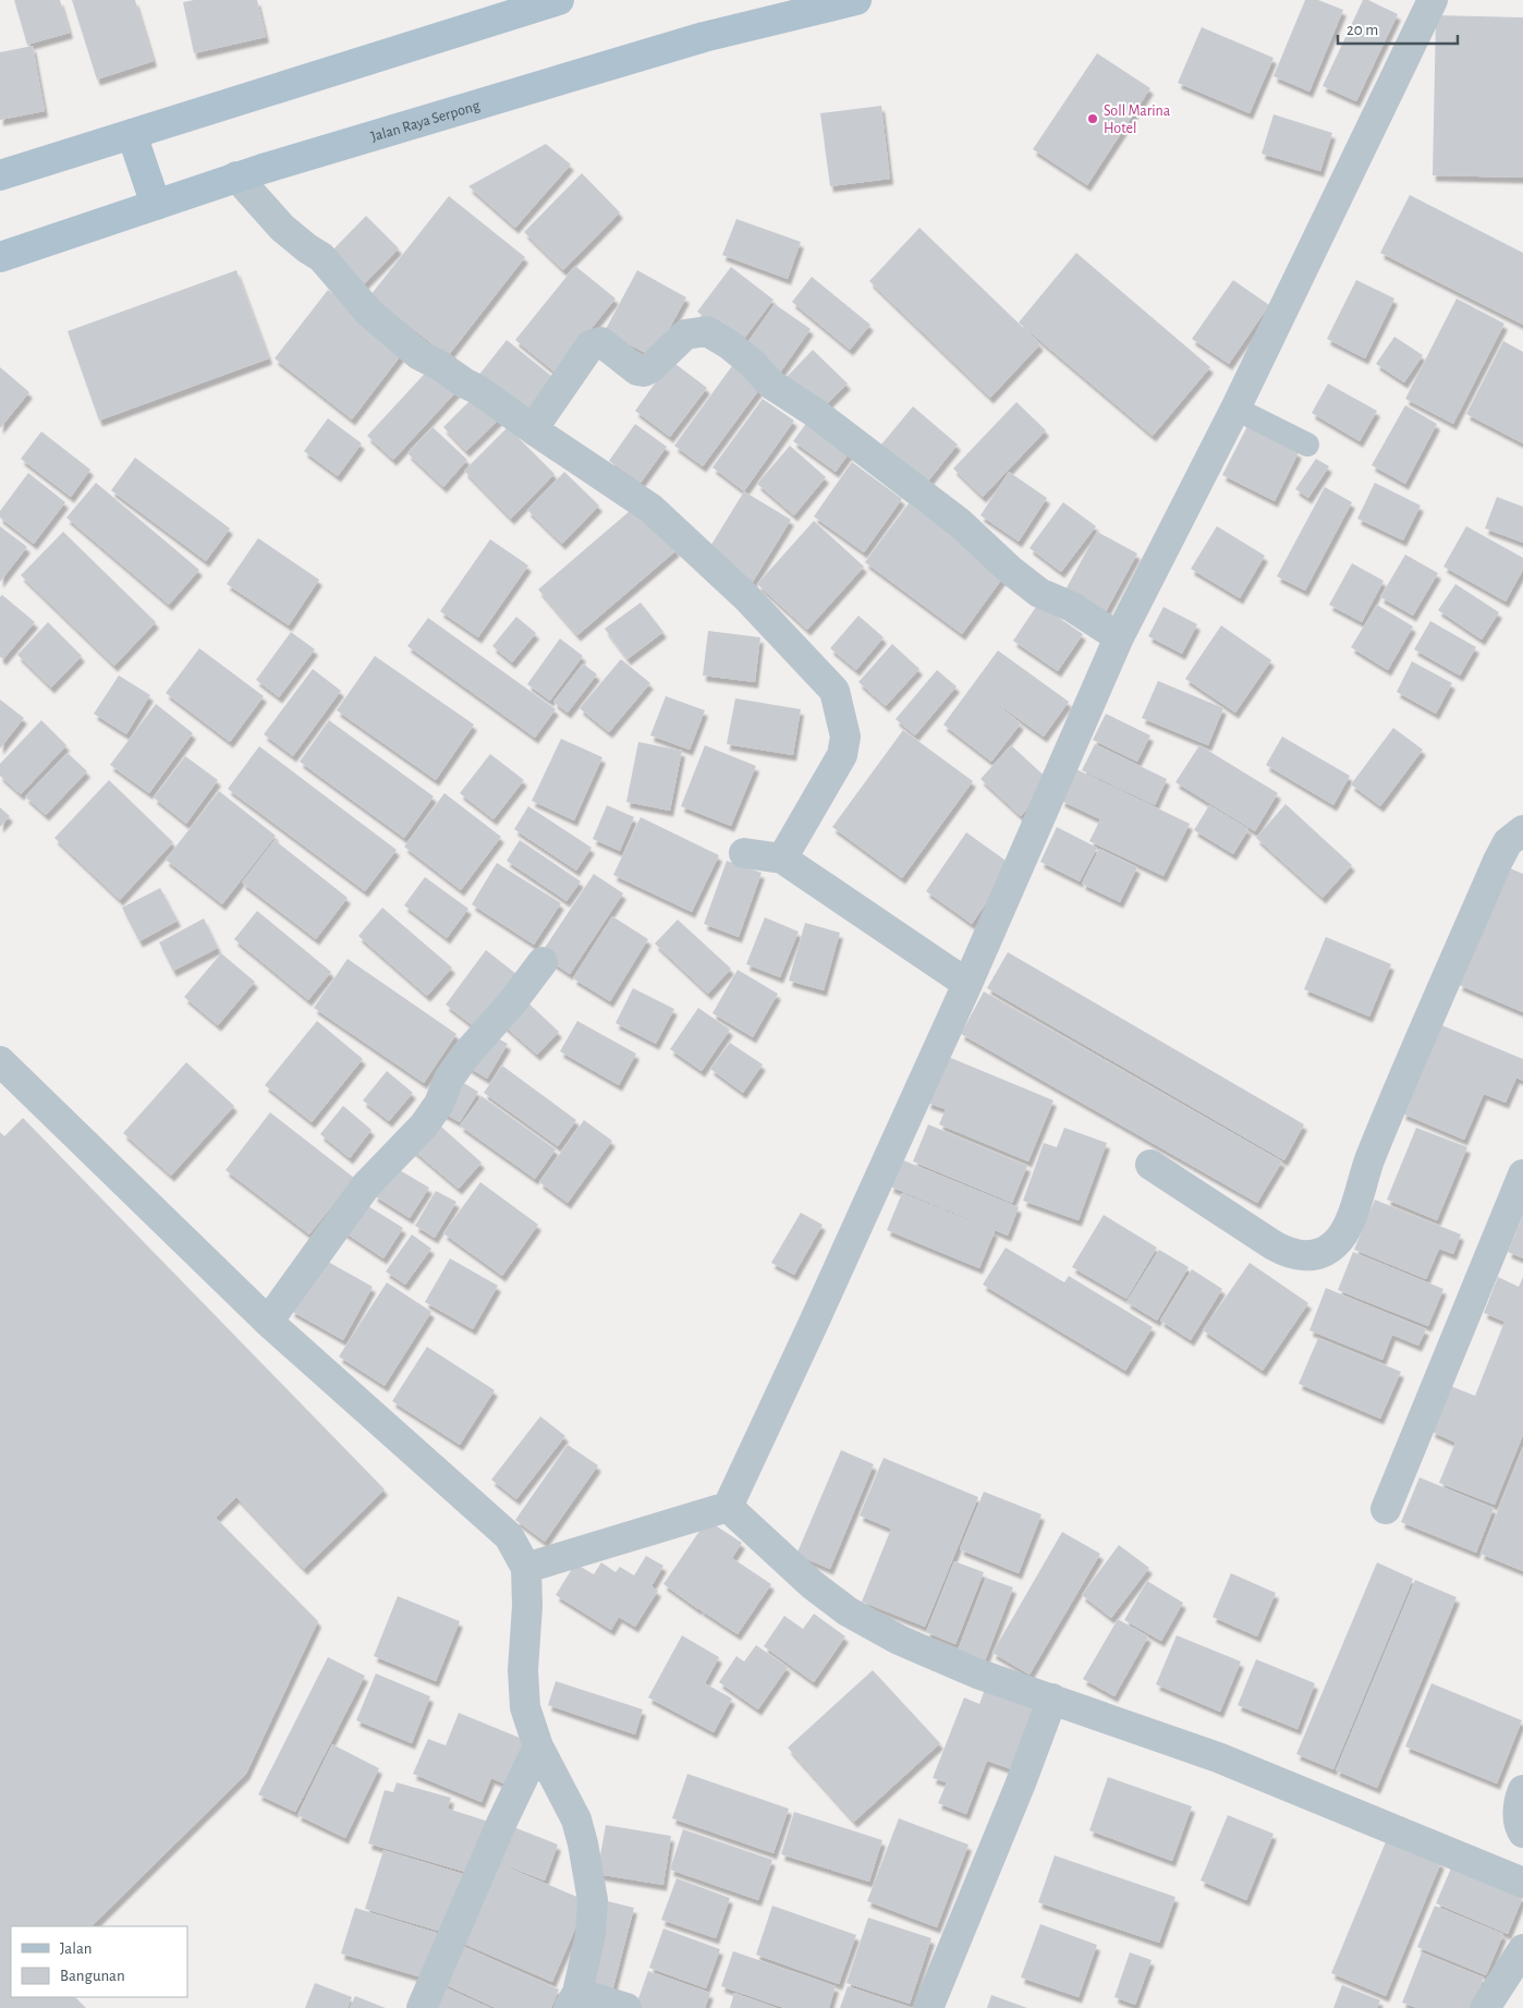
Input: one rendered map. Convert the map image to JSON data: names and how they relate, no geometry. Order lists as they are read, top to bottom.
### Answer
{
  "streets": {
    "main road": ["Jalan Raya Serpong"]
  },
  "places": ["Soll Marina Hotel"],
  "legend": ["Jalan", "Bangunan"],
  "scale_bar": "20 m"
}
